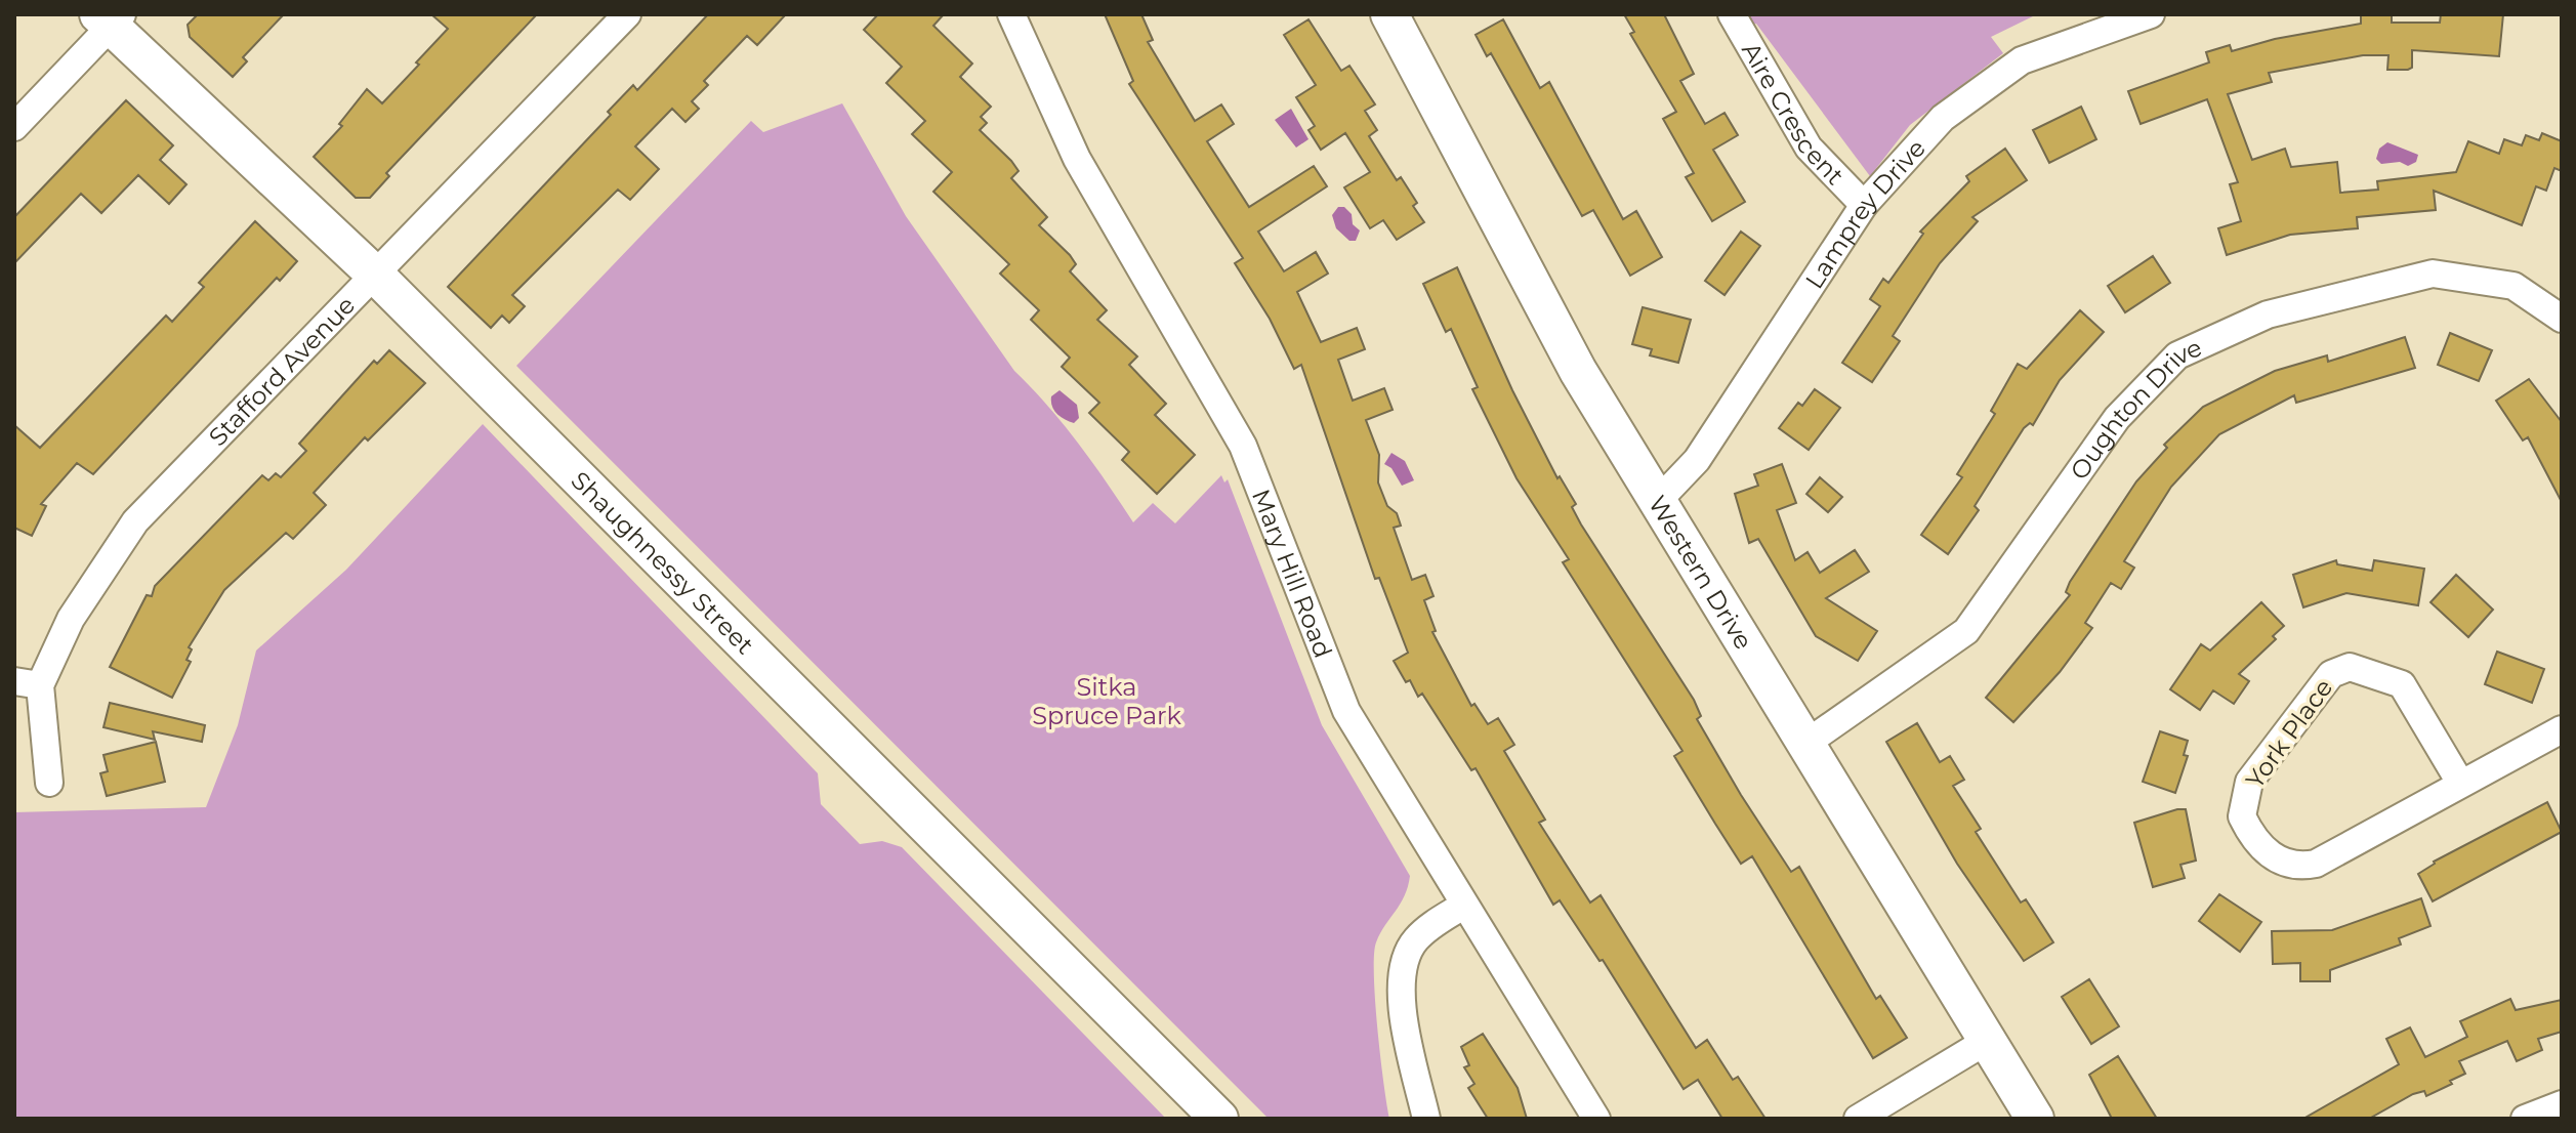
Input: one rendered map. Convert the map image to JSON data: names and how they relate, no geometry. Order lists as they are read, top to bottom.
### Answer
{
  "streets": {
    "main road": ["Shaughnessy Street", "Western Drive"],
    "street": [
      "Aire Crescent",
      "Lamprey Drive",
      "Stafford Avenue",
      "Oughton Drive",
      "Mary Hill Road",
      "York Place"
    ]
  },
  "crossings": [
    ["Aire Crescent", "Lamprey Drive"],
    ["Lamprey Drive", "Western Drive"],
    ["Stafford Avenue", "Shaughnessy Street"],
    ["Oughton Drive", "Western Drive"]
  ],
  "parks": ["Sitka Spruce Park"]
}
